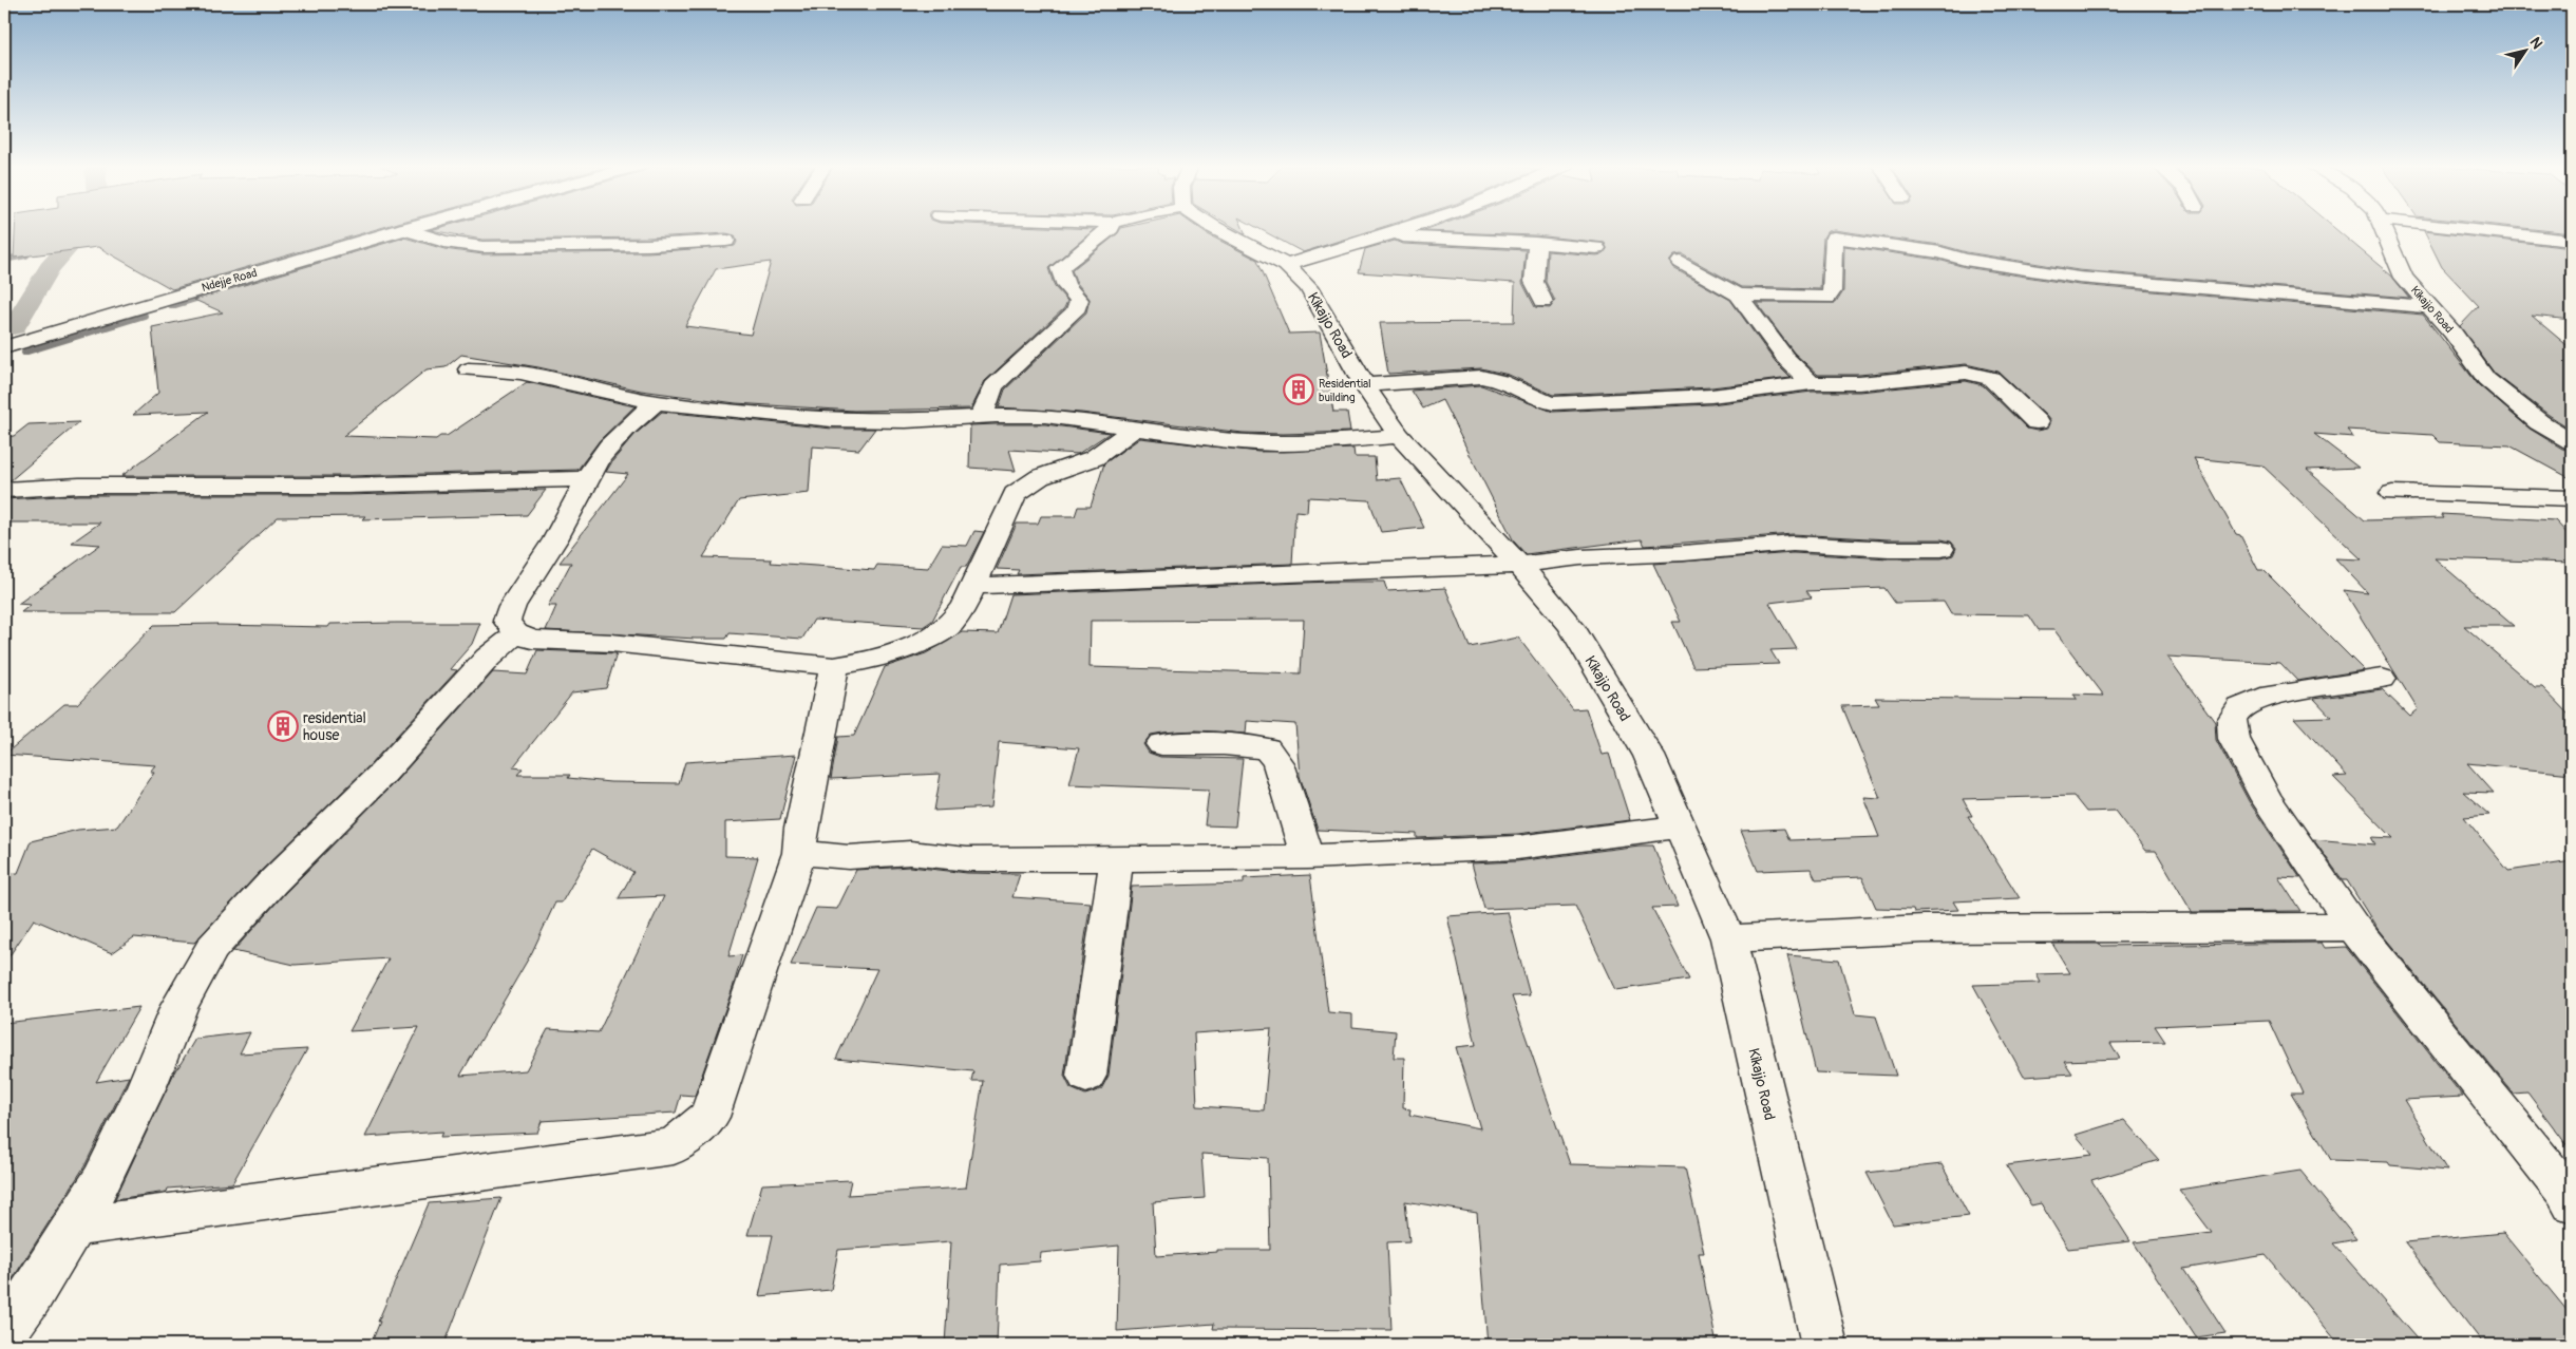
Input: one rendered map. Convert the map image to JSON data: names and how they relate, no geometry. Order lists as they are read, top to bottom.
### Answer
{
  "streets": {
    "street": ["Ndejje Road", "Kikajjo Road"]
  },
  "places": {
    "building": ["Residential building", "residential house"]
  },
  "north": "top right"
}
